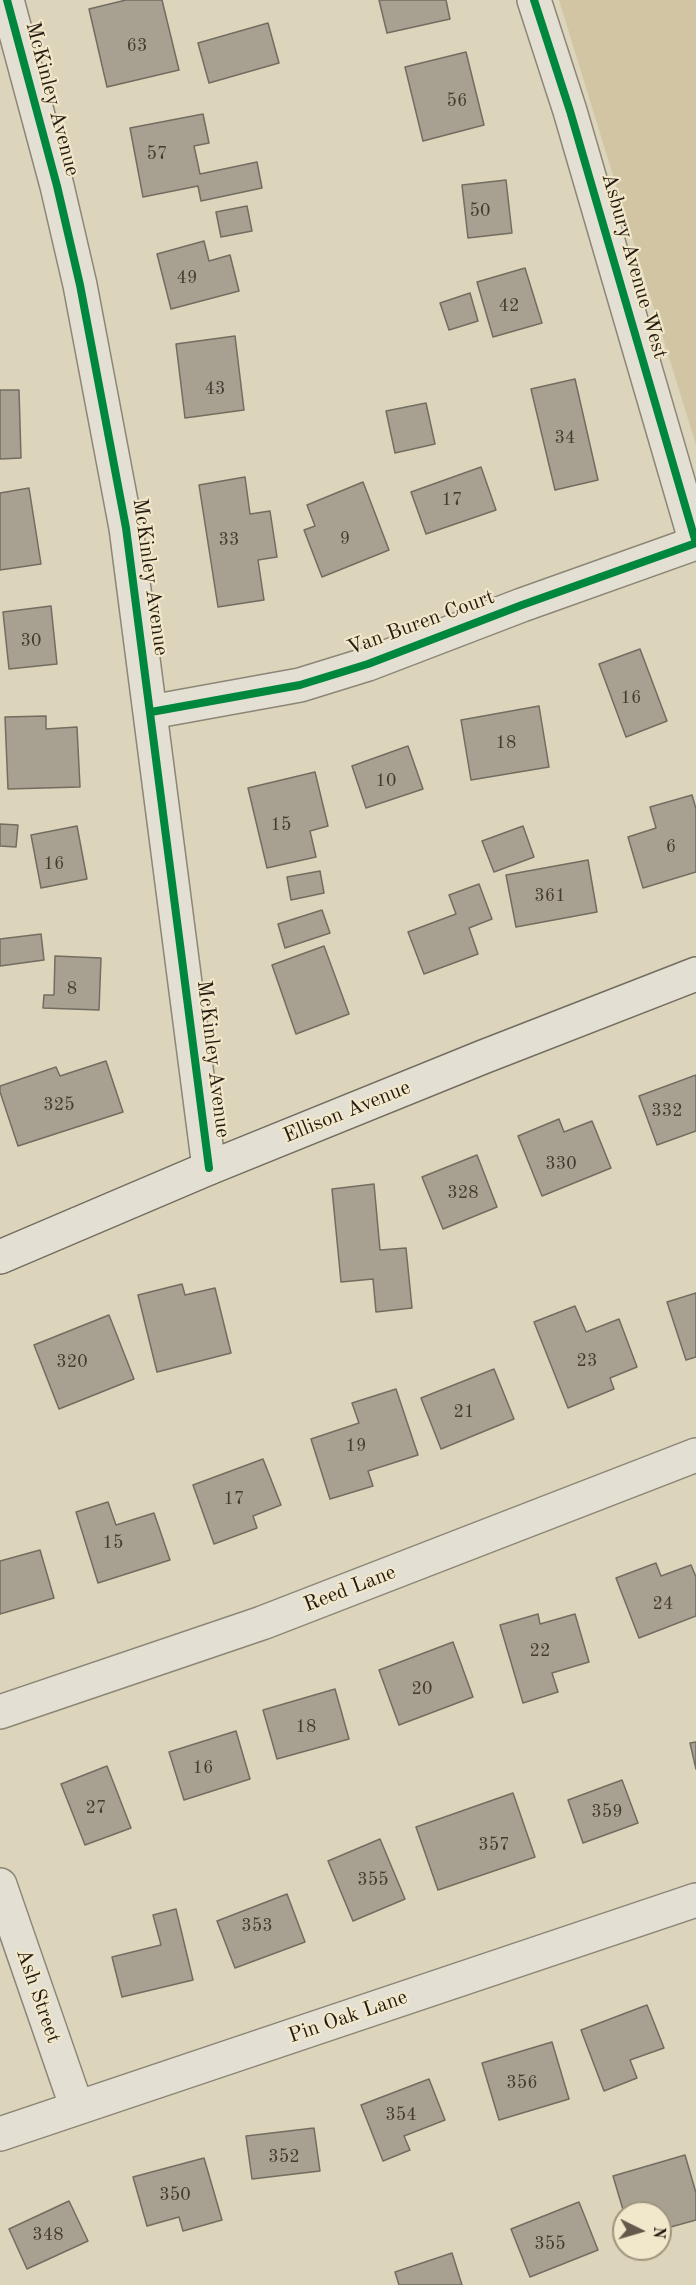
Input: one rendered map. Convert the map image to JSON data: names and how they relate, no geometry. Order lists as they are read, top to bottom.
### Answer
{
  "streets": {
    "street": [
      "McKinley Avenue",
      "Asbury Avenue West",
      "Van Buren Court",
      "Ellison Avenue",
      "Reed Lane",
      "Ash Street",
      "Pin Oak Lane"
    ]
  },
  "crossings": [
    ["McKinley Avenue", "Van Buren Court"],
    ["McKinley Avenue", "Ellison Avenue"],
    ["Asbury Avenue West", "Van Buren Court"],
    ["Ash Street", "Pin Oak Lane"]
  ],
  "house_numbers": [
    "63",
    "56",
    "57",
    "50",
    "49",
    "42",
    "43",
    "34",
    "17",
    "9",
    "33",
    "30",
    "16",
    "18",
    "10",
    "15",
    "6",
    "16",
    "361",
    "8",
    "325",
    "332",
    "330",
    "328",
    "23",
    "320",
    "21",
    "19",
    "17",
    "15",
    "24",
    "22",
    "20",
    "18",
    "16",
    "27",
    "359",
    "357",
    "355",
    "353",
    "356",
    "354",
    "352",
    "350",
    "348",
    "355"
  ],
  "north": "right"
}
